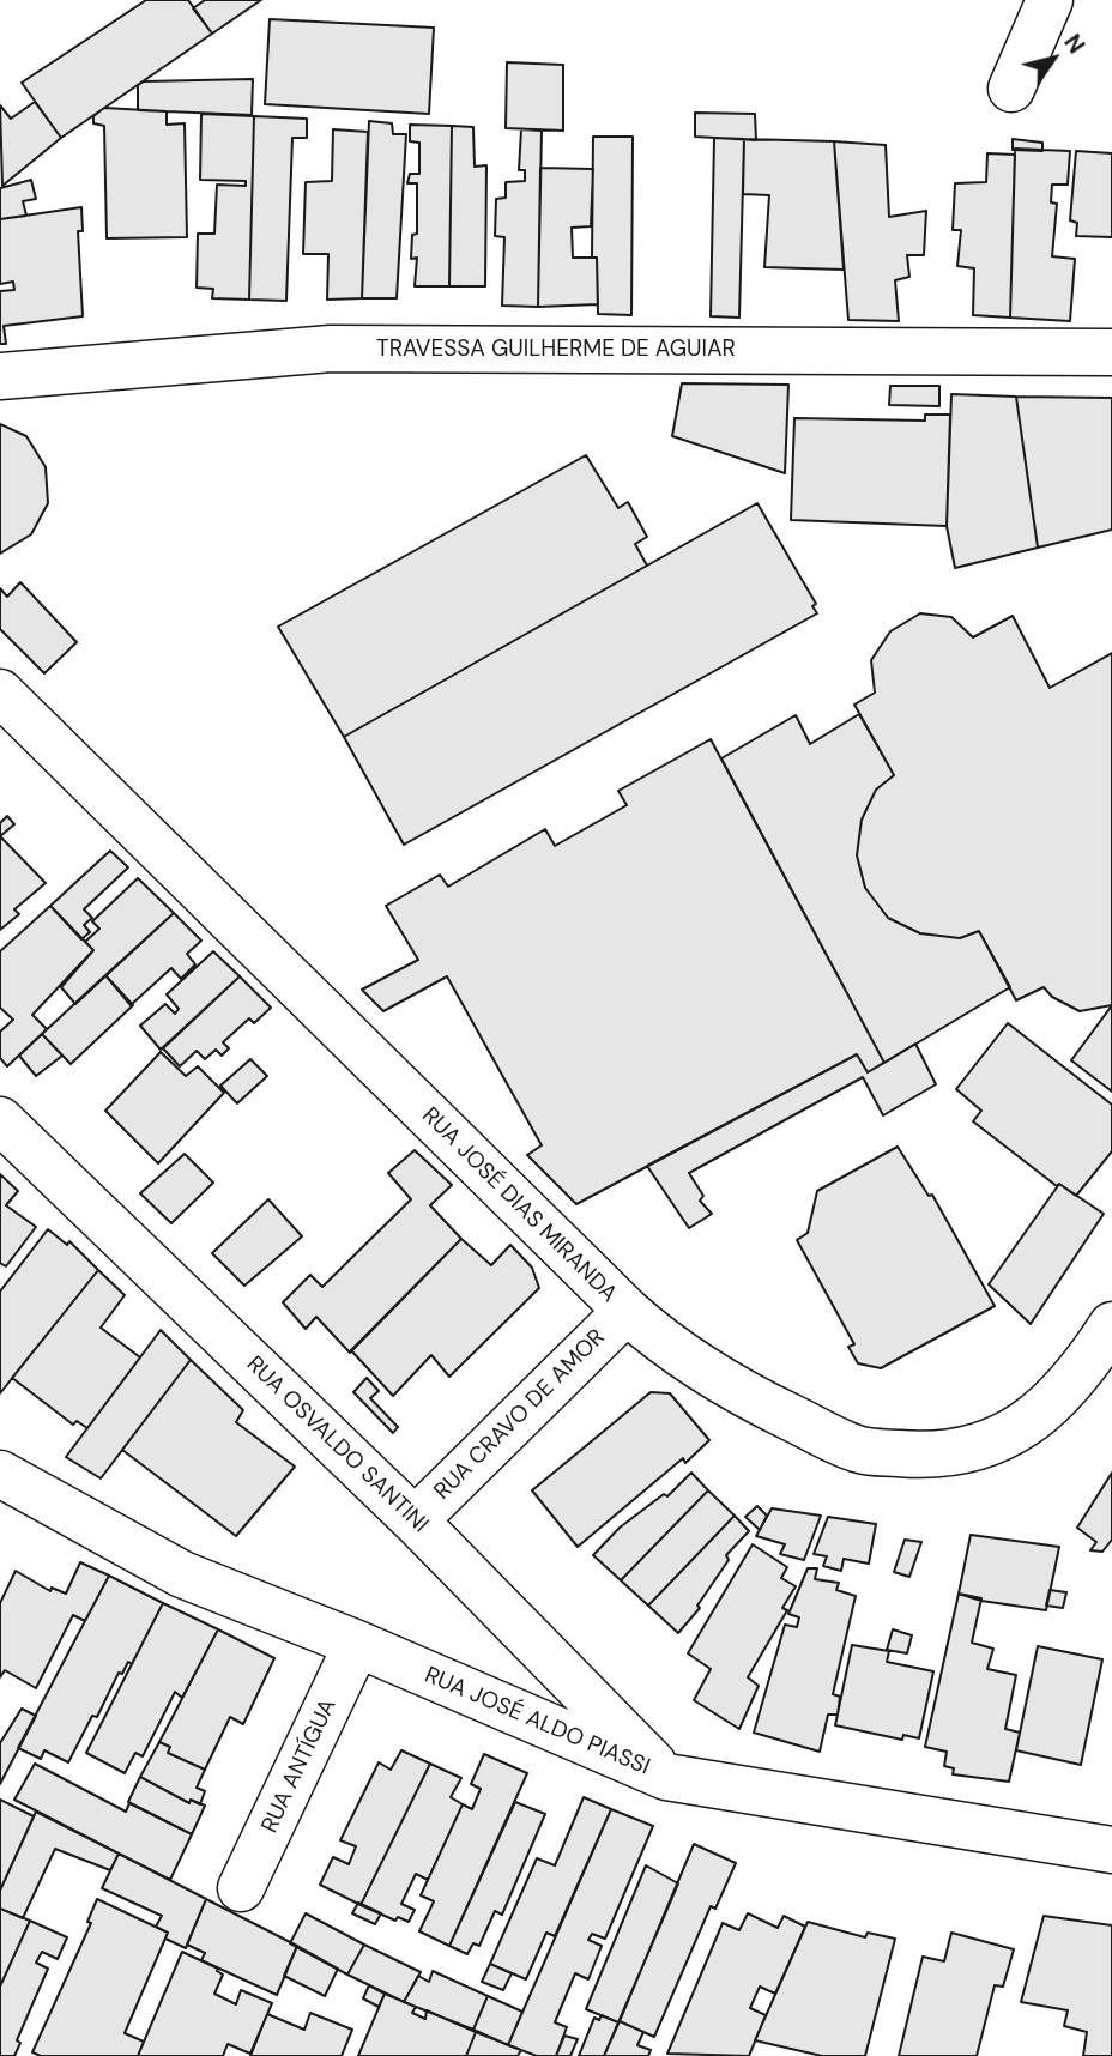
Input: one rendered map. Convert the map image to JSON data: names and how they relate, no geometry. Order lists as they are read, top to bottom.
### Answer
{
  "streets": {
    "street": [
      "TRAVESSA GUILHERME DE AGUIAR",
      "RUA JOSÉ DIAS MIRANDA",
      "RUA CRAVO DE AMOR",
      "RUA OSVALDO SANTINI",
      "RUA JOSÉ ALDO PIASSI",
      "RUA ANTÍGUA"
    ]
  },
  "crossings": [
    ["RUA JOSÉ DIAS MIRANDA", "RUA CRAVO DE AMOR"],
    ["RUA CRAVO DE AMOR", "RUA OSVALDO SANTINI"],
    ["RUA OSVALDO SANTINI", "RUA JOSÉ ALDO PIASSI"],
    ["RUA JOSÉ ALDO PIASSI", "RUA ANTÍGUA"]
  ],
  "north": "top right"
}
